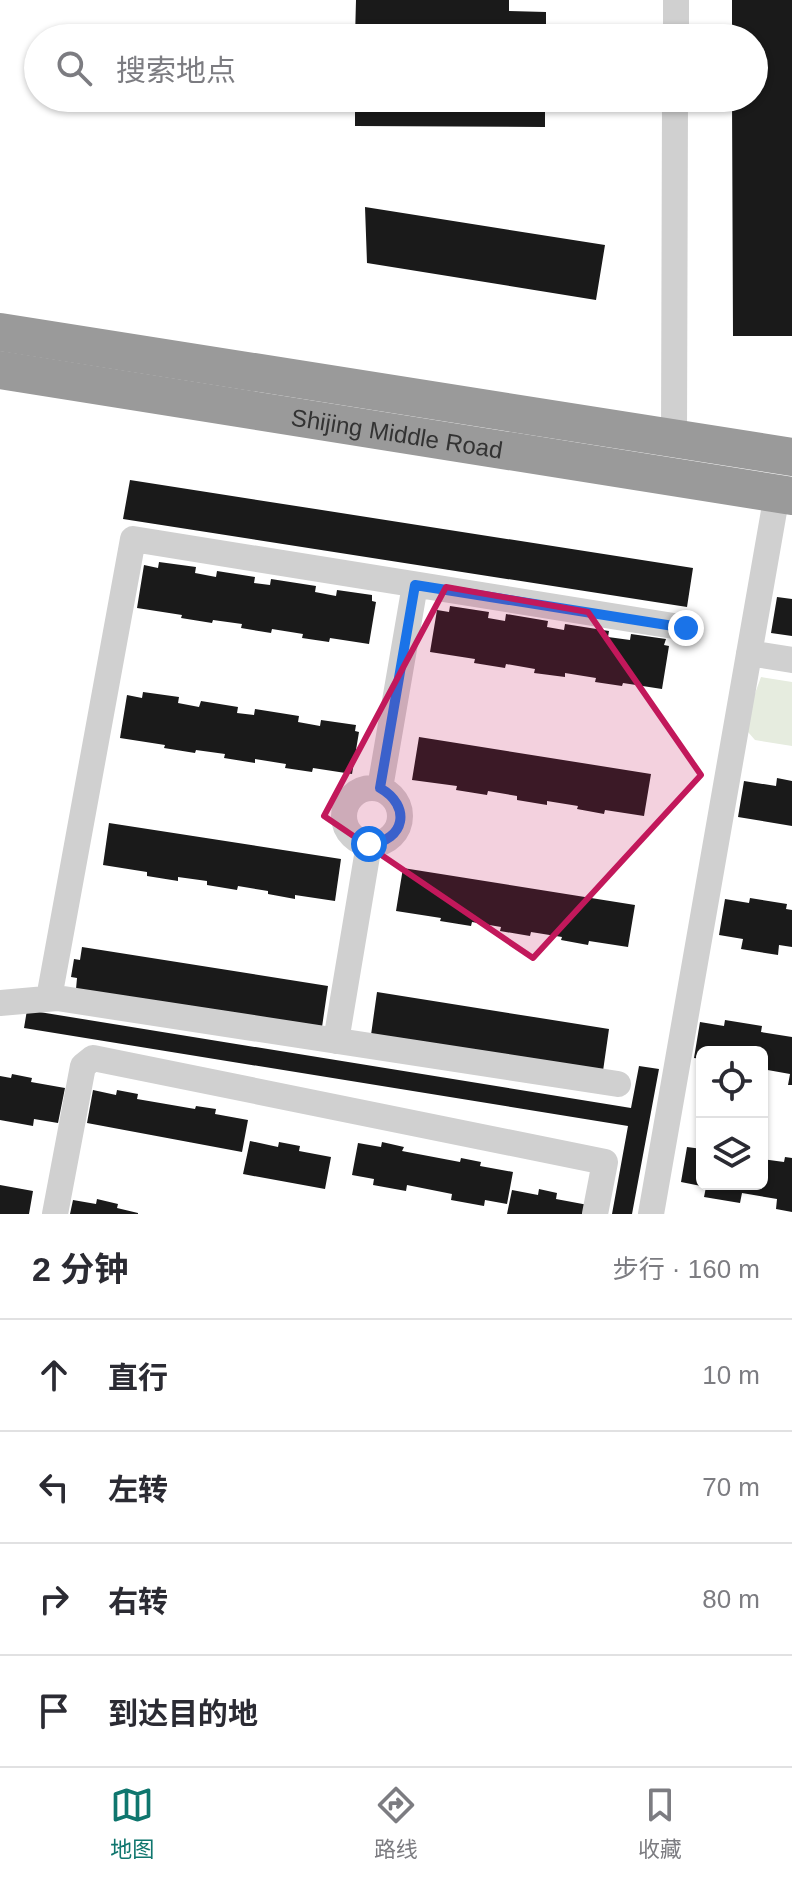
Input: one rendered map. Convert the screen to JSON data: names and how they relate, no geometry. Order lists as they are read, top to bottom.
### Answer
{
  "streets": {
    "highway": ["Shijing Middle Road"]
  },
  "page": {
    "search": "搜索地点",
    "heading": ["2 分钟", "步行 · 160 m"],
    "list": [
      ["直行", "10 m"],
      ["左转", "70 m"],
      ["右转", "80 m"],
      "到达目的地"
    ],
    "nav": ["地图", "路线", "收藏"]
  }
}
